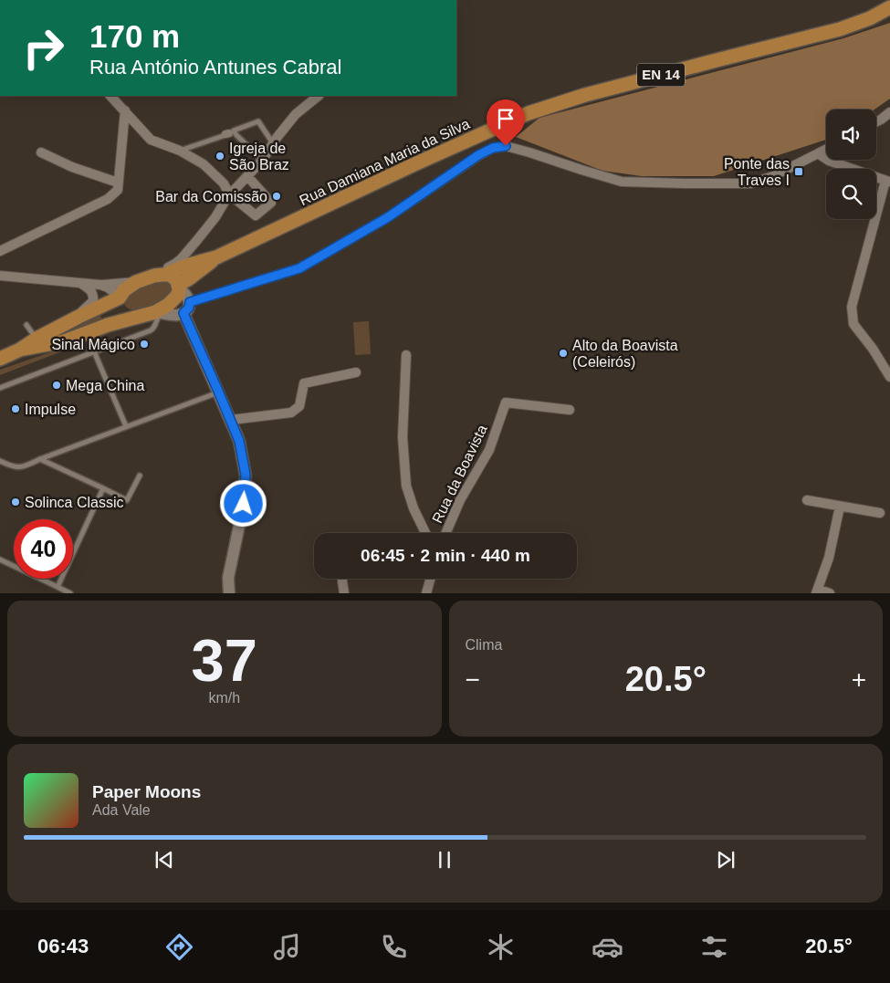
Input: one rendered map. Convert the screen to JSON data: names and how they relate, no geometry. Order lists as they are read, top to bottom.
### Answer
{
  "streets": {
    "main road": ["EN 14", "Rua Damiana Maria da Silva"],
    "street": ["Rua da Boavista"]
  },
  "places": {
    "other": [
      "Igreja de São Braz",
      "Bar da Comissão",
      "Sinal Mágico",
      "Alto da Boavista (Celeirós)",
      "Mega China",
      "Impulse",
      "Solinca Classic"
    ],
    "transit": ["Ponte das Traves I"]
  },
  "page": {
    "turn": ["170 m", "Rua António Antunes Cabral"],
    "limit": "40",
    "trip": "06:45 · 2 min · 440 m",
    "tile": [
      ["37", "km/h"],
      "Clima"
    ],
    "heat": ["−", "20.5°", "+"],
    "song": ["Paper Moons", "Ada Vale"],
    "tabs": ["06:43", "20.5°"]
  }
}
